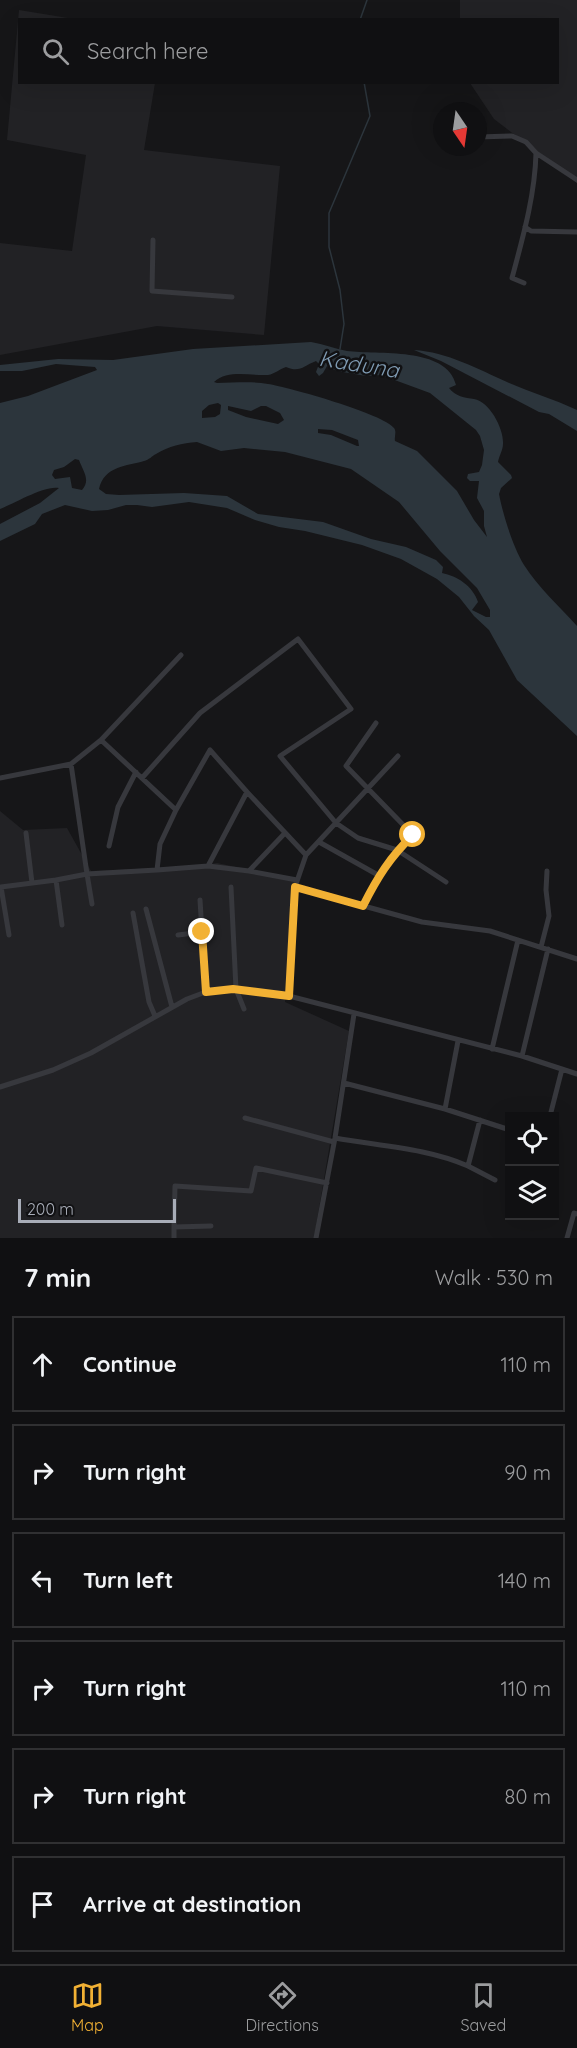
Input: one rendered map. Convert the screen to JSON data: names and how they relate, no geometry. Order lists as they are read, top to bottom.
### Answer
{
  "water": ["Kaduna"],
  "scale_bar": "200 m",
  "north": "bottom",
  "page": {
    "search": "Search here",
    "scale": "200 m",
    "heading": ["7 min", "Walk · 530 m"],
    "list": [
      ["Continue", "110 m"],
      ["Turn right", "90 m"],
      ["Turn left", "140 m"],
      ["Turn right", "110 m"],
      ["Turn right", "80 m"],
      "Arrive at destination"
    ],
    "nav": ["Map", "Directions", "Saved"]
  }
}
